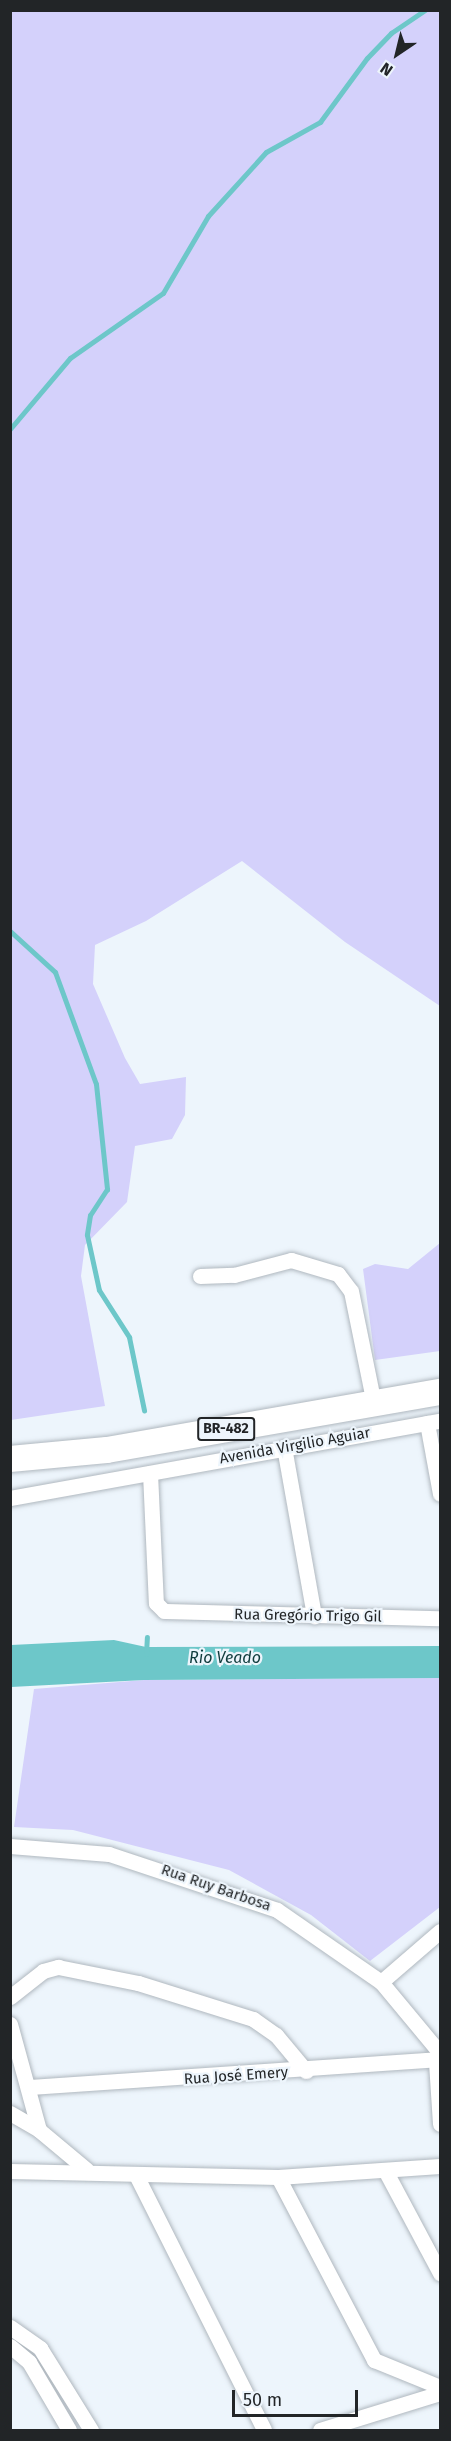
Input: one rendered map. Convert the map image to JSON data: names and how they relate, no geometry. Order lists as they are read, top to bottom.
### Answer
{
  "streets": {
    "highway": ["BR-482"],
    "street": [
      "Avenida Virgilio Aguiar",
      "Rua Gregório Trigo Gil",
      "Rua Ruy Barbosa",
      "Rua José Emery"
    ]
  },
  "crossings": [
    ["Avenida Virgilio Aguiar", "Rua Gregório Trigo Gil"],
    ["Rua Ruy Barbosa", "Rua José Emery"]
  ],
  "water": ["Rio Veado"],
  "scale_bar": "50 m",
  "north": "bottom left"
}
